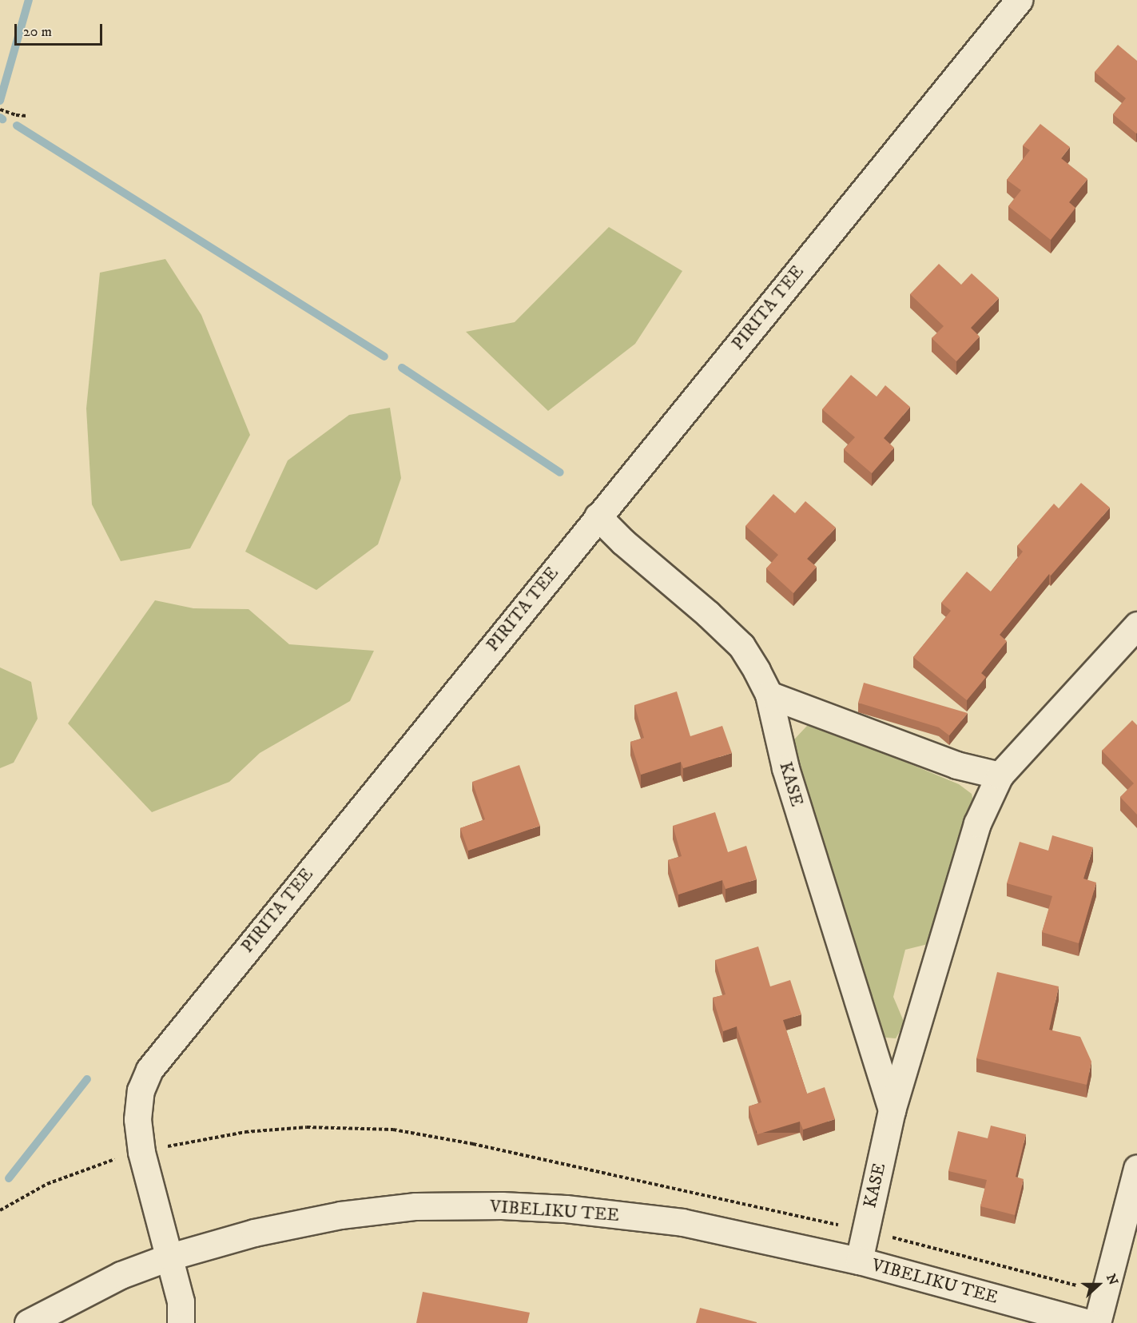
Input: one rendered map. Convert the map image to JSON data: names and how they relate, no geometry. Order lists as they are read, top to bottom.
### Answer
{
  "streets": {
    "street": ["PIRITA TEE", "KASE", "VIBELIKU TEE"]
  },
  "crossings": [
    ["PIRITA TEE", "KASE"],
    ["PIRITA TEE", "VIBELIKU TEE"],
    ["KASE", "VIBELIKU TEE"]
  ],
  "scale_bar": "20 m",
  "north": "right"
}
